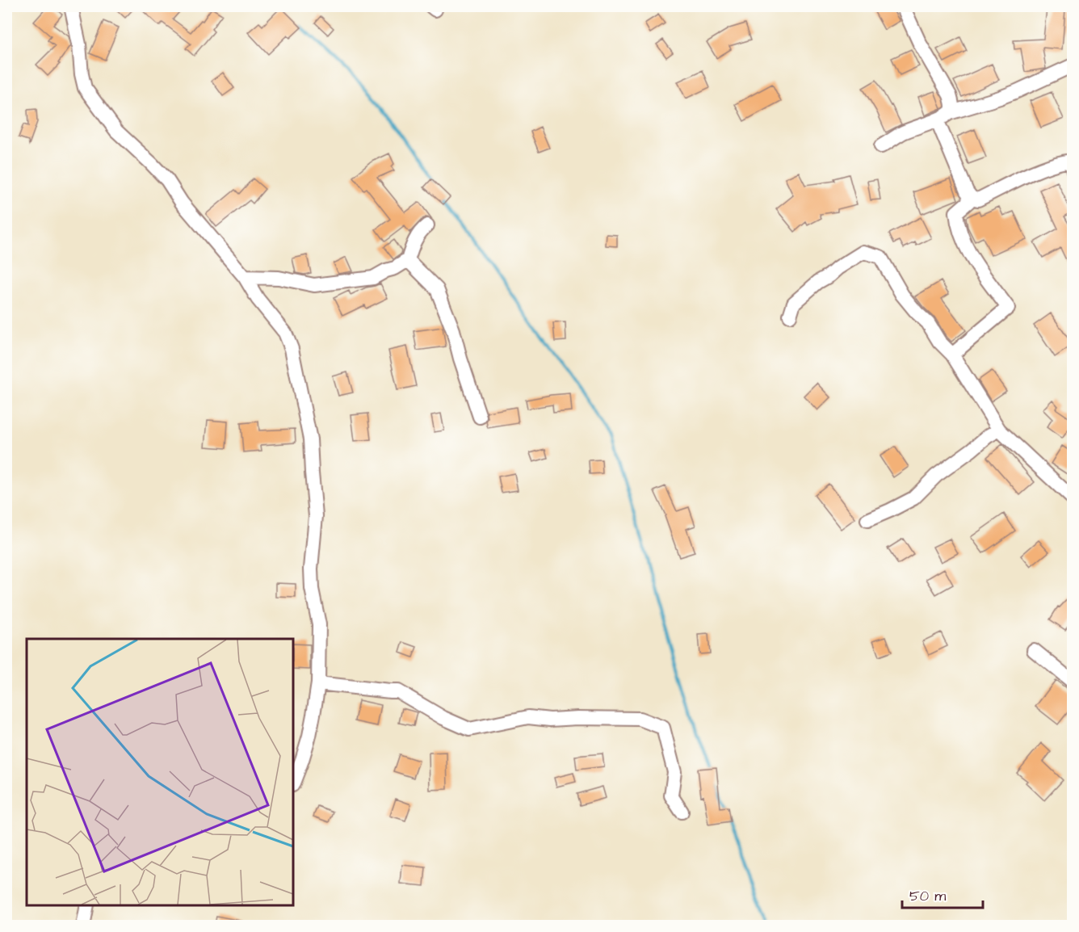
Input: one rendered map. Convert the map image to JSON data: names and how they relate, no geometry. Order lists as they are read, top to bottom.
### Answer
{
  "scale_bar": "50 m"
}
